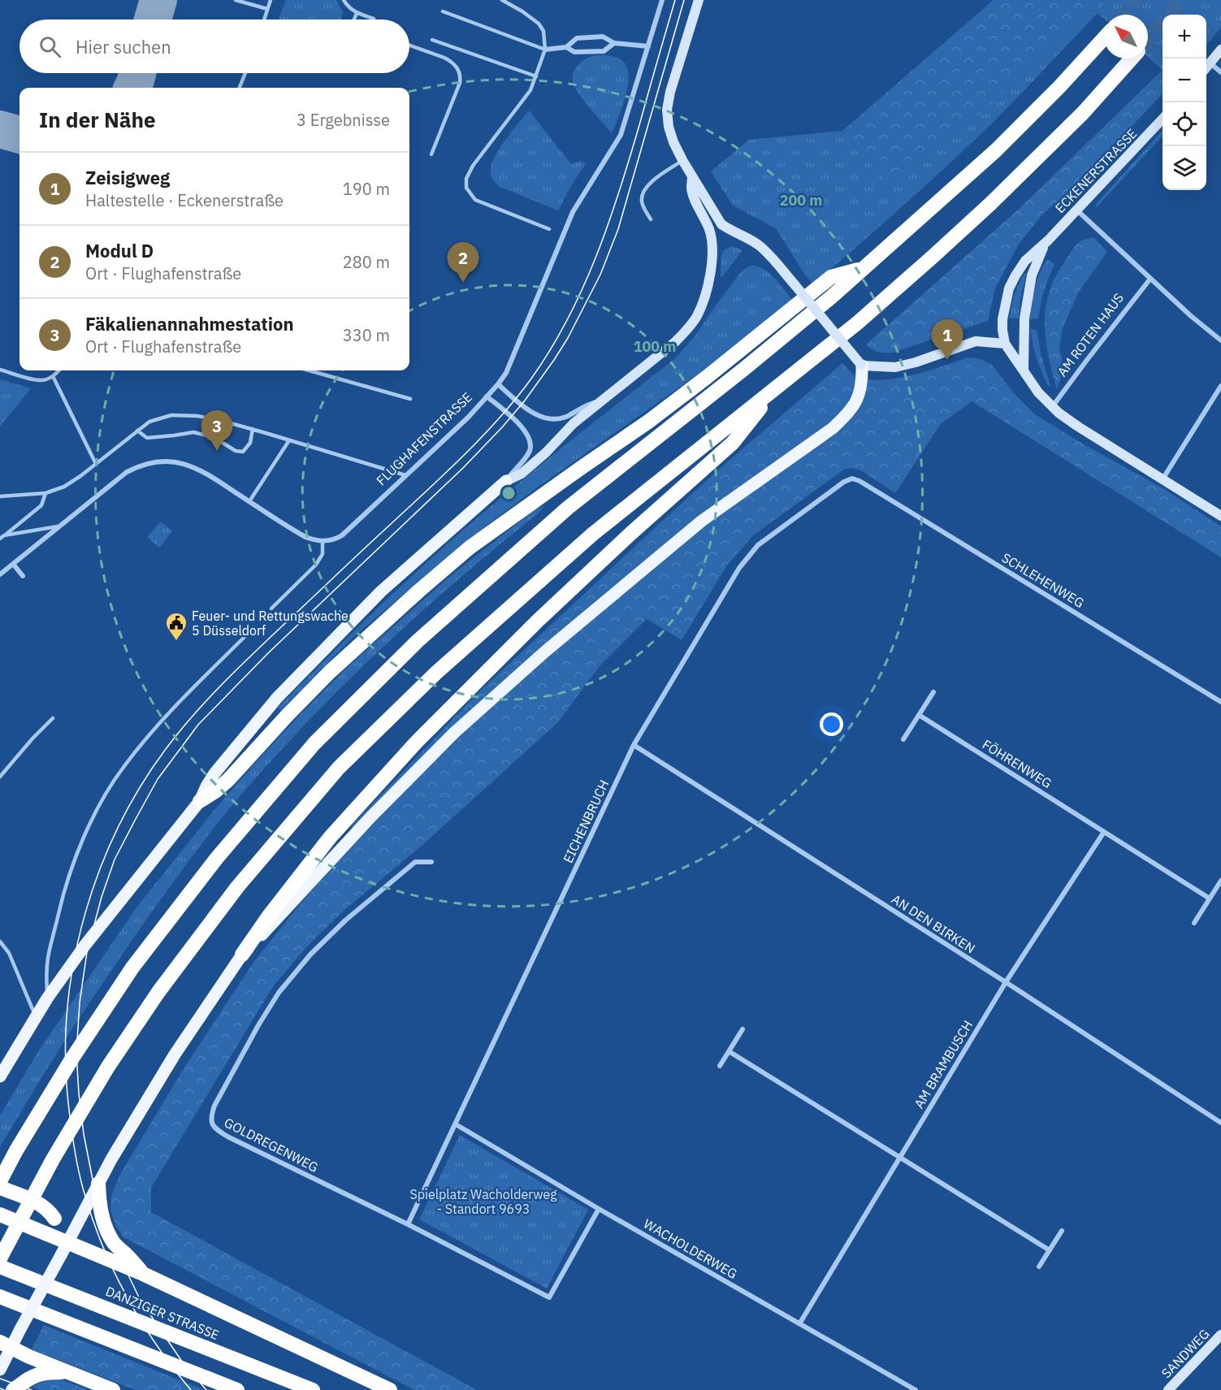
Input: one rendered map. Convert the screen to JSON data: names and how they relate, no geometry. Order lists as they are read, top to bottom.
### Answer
{
  "streets": {
    "highway": ["DANZIGER STRASSE"],
    "street": [
      "ECKENERSTRASSE",
      "AM ROTEN HAUS",
      "FLUGHAFENSTRASSE",
      "SCHLEHENWEG",
      "FÖHRENWEG",
      "EICHENBRUCH",
      "AN DEN BIRKEN",
      "AM BRAMBUSCH",
      "GOLDREGENWEG",
      "WACHOLDERWEG",
      "SANDWEG"
    ]
  },
  "crossings": [
    ["SCHLEHENWEG", "EICHENBRUCH"],
    ["EICHENBRUCH", "AN DEN BIRKEN"],
    ["EICHENBRUCH", "GOLDREGENWEG"],
    ["EICHENBRUCH", "WACHOLDERWEG"],
    ["AN DEN BIRKEN", "AM BRAMBUSCH"],
    ["AM BRAMBUSCH", "WACHOLDERWEG"],
    ["GOLDREGENWEG", "WACHOLDERWEG"]
  ],
  "parks": ["Spielplatz Wacholderweg - Standort 9693"],
  "places": {
    "public building": ["Feuer- und Rettungswache 5 Düsseldorf"]
  },
  "north": "top left",
  "page": {
    "map_buttons": ["+", "−"],
    "search": "Hier suchen",
    "heading": ["In der Nähe", "3 Ergebnisse"],
    "list": [
      {
        "mark": "1",
        "name": "Zeisigweg",
        "note": "Haltestelle · Eckenerstraße",
        "value": "190 m"
      },
      {
        "mark": "2",
        "name": "Modul D",
        "note": "Ort · Flughafenstraße",
        "value": "280 m"
      },
      {
        "mark": "3",
        "name": "Fäkalienannahmestation",
        "note": "Ort · Flughafenstraße",
        "value": "330 m"
      }
    ],
    "pins": ["2", "1", "3"]
  },
  "rings": ["200 m", "100 m"]
}
